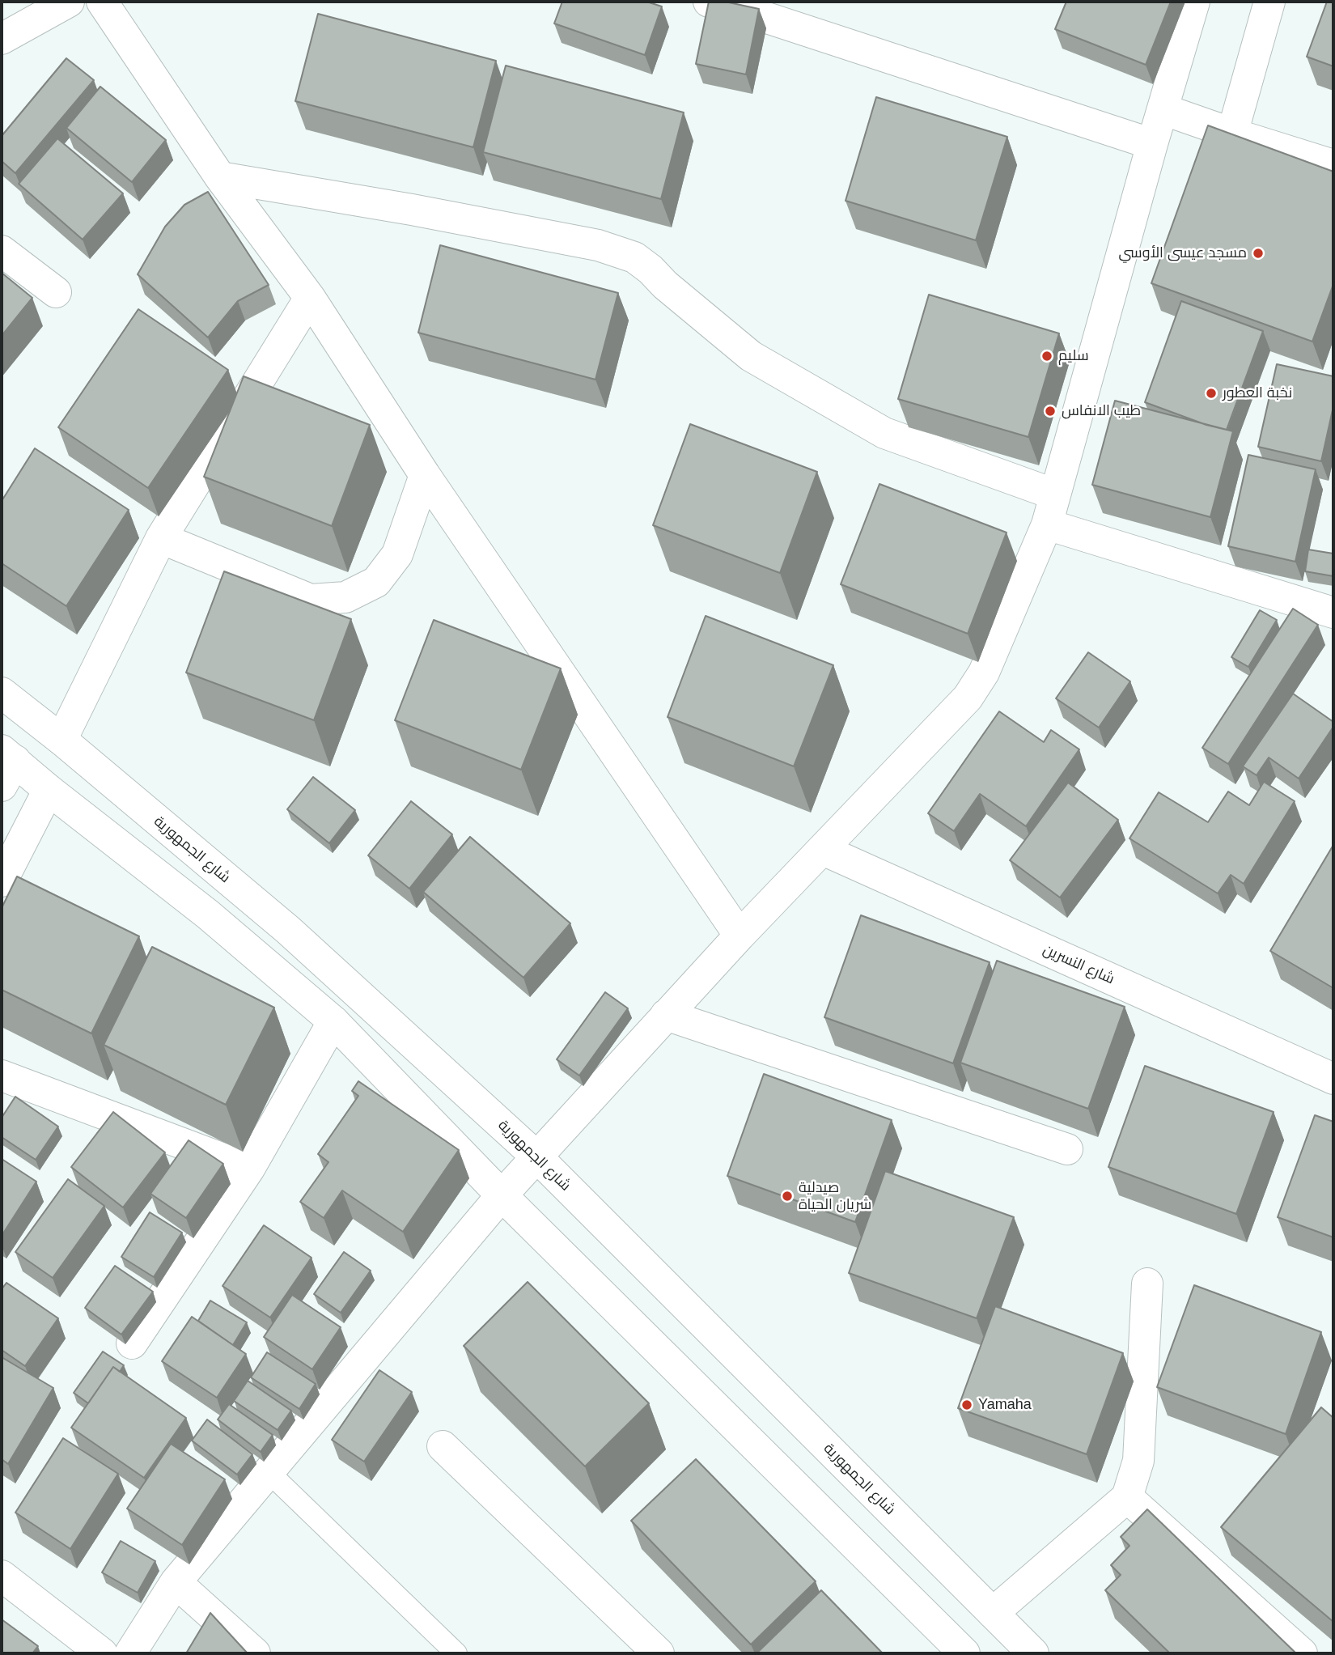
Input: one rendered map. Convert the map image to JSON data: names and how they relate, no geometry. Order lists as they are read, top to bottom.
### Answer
{
  "streets": {
    "street": ["شارع الجمهورية", "شارع النسرين"]
  },
  "places": [
    "مسجد عيسى الأوسي",
    "سليم",
    "نخبة العطور",
    "طيب الانفاس",
    "صيدلية شريان الحياة",
    "Yamaha"
  ]
}
